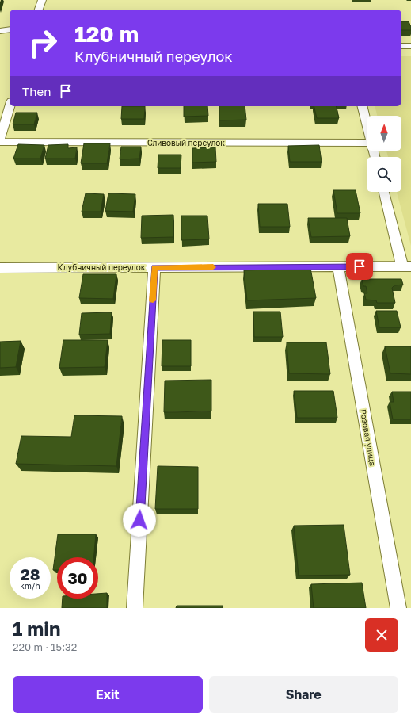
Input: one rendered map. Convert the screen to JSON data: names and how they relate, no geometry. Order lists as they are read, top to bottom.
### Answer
{
  "streets": {
    "street": ["Сливовый переулок", "Клубничный переулок", "Розовая улица"]
  },
  "crossings": [
    ["Клубничный переулок", "Розовая улица"]
  ],
  "north": "top",
  "page": {
    "turn": ["120 m", "Клубничный переулок"],
    "then": "Then",
    "speed": "28 km/h",
    "limit": "30",
    "heading": ["1 min", "220 m · 15:32"],
    "buttons": ["Exit", "Share"]
  }
}
